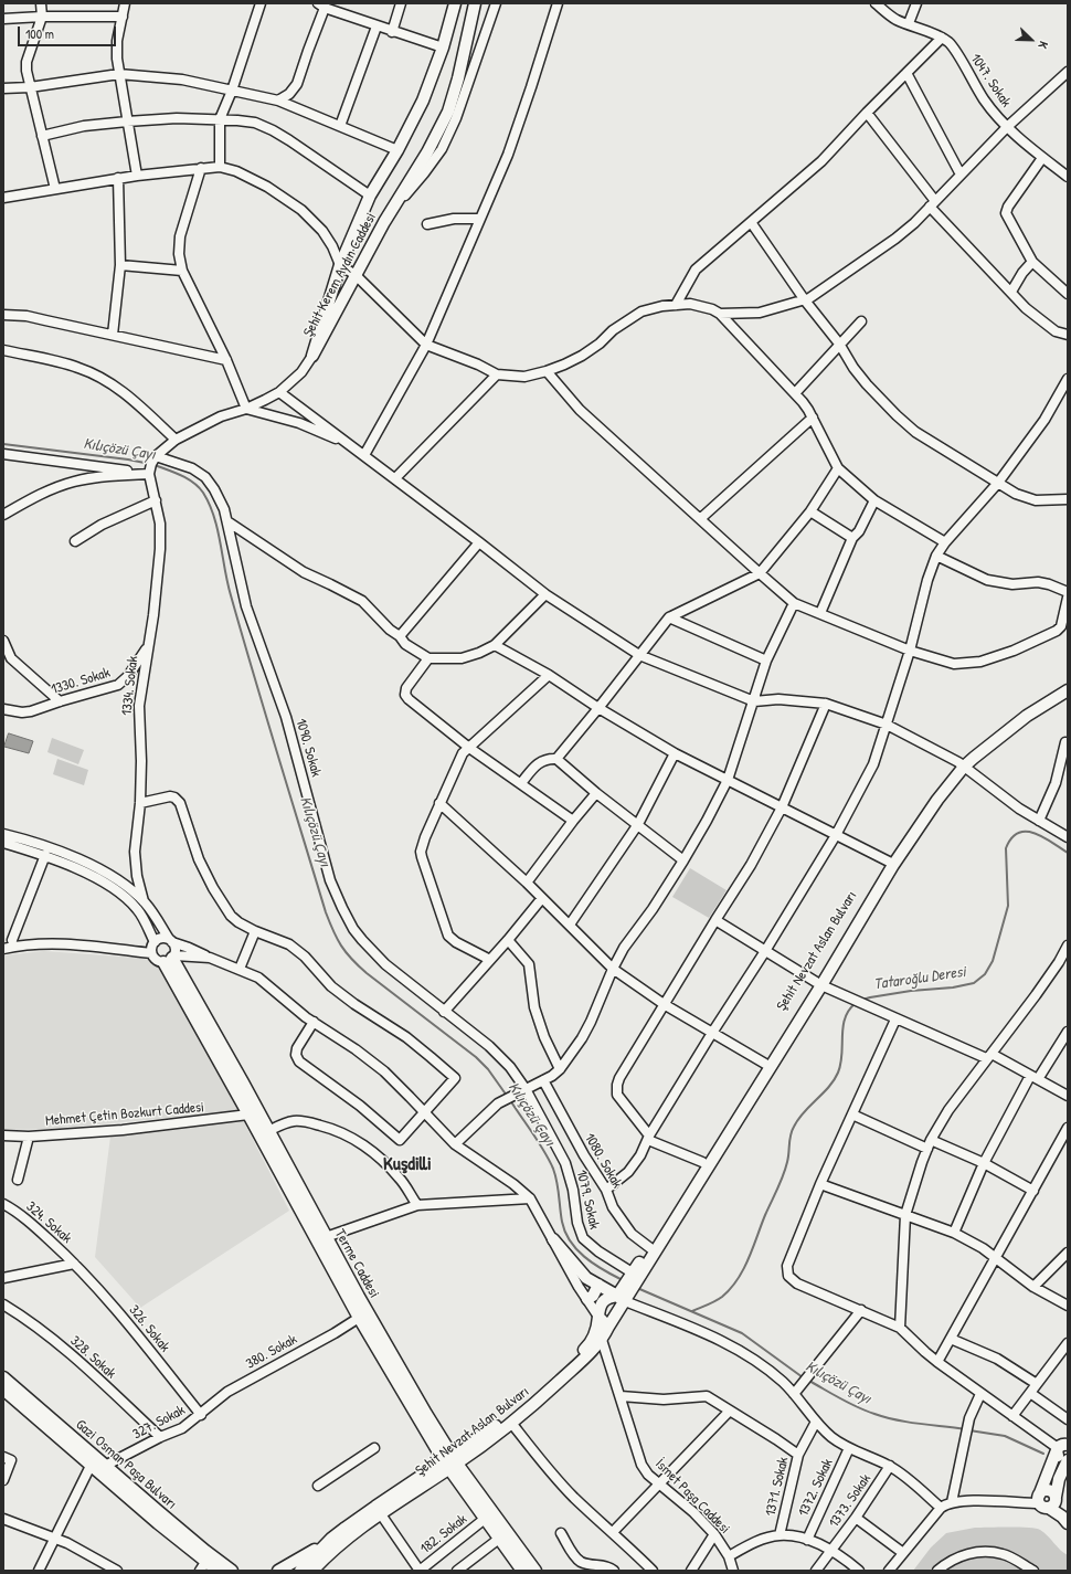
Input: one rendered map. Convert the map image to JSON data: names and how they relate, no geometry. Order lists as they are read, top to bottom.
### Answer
{
  "streets": {
    "main road": [
      "Şehit Kerem Aydın Caddesi",
      "Şehit Nevzat Aslan Bulvarı",
      "Terme Caddesi",
      "Gazi Osman Paşa Bulvarı"
    ],
    "street": [
      "1047. Sokak",
      "1330. Sokak",
      "1334. Sokak",
      "1090. Sokak",
      "Mehmet Çetin Bozkurt Caddesi",
      "1080. Sokak",
      "1079. Sokak",
      "324. Sokak",
      "326. Sokak",
      "380. Sokak",
      "328. Sokak",
      "327. Sokak",
      "1371. Sokak",
      "1372. Sokak",
      "İsmet Paşa Caddesi",
      "1373. Sokak",
      "182. Sokak"
    ]
  },
  "crossings": [
    ["1330. Sokak", "1334. Sokak"],
    ["1090. Sokak", "1079. Sokak"],
    ["Şehit Nevzat Aslan Bulvarı", "1080. Sokak"],
    ["Şehit Nevzat Aslan Bulvarı", "1079. Sokak"],
    ["Şehit Nevzat Aslan Bulvarı", "Terme Caddesi"],
    ["Şehit Nevzat Aslan Bulvarı", "İsmet Paşa Caddesi"],
    ["Mehmet Çetin Bozkurt Caddesi", "Terme Caddesi"],
    ["324. Sokak", "326. Sokak"],
    ["Terme Caddesi", "380. Sokak"],
    ["Terme Caddesi", "182. Sokak"],
    ["326. Sokak", "380. Sokak"],
    ["326. Sokak", "327. Sokak"],
    ["380. Sokak", "327. Sokak"],
    ["328. Sokak", "327. Sokak"],
    ["327. Sokak", "Gazi Osman Paşa Bulvarı"]
  ],
  "districts": ["Kuşdilli"],
  "water": ["Kılıçözü Çayı", "Tataroğlu Deresi"],
  "scale_bar": "100 m",
  "north": "bottom right"
}
